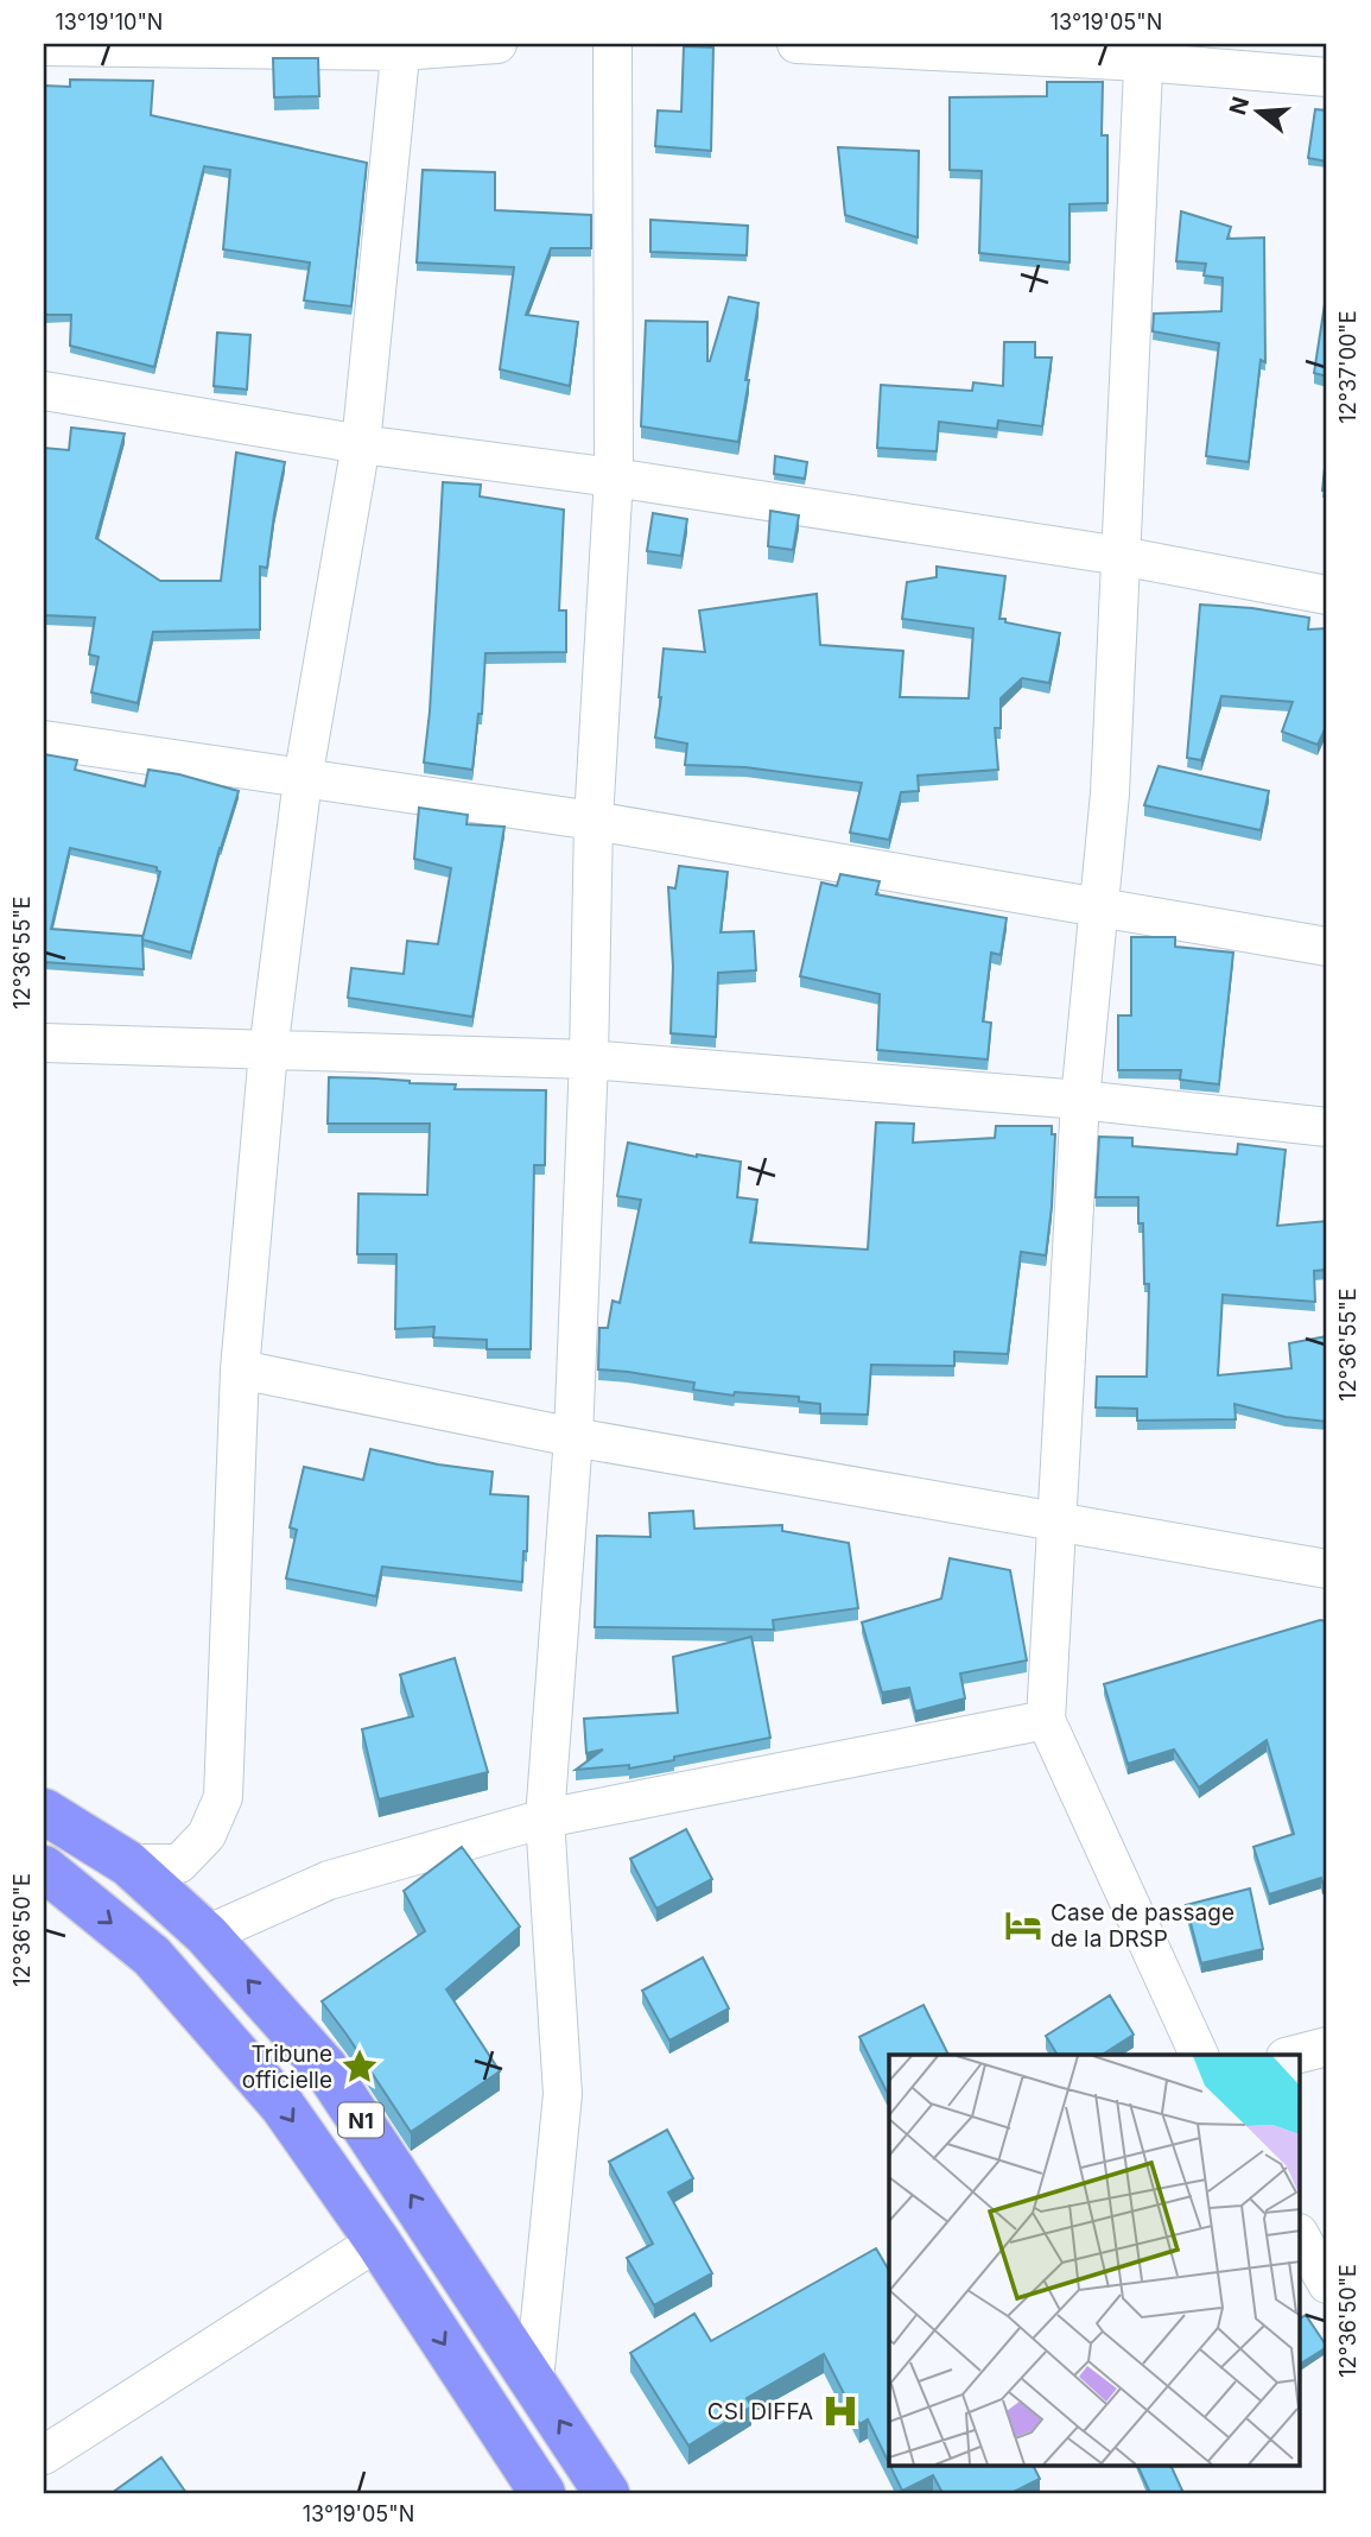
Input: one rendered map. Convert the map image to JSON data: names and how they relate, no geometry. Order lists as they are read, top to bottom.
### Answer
{
  "streets": {
    "highway": ["N1"]
  },
  "places": {
    "hotel": ["Case de passage de la DRSP"],
    "place": ["Tribune officielle"],
    "hospital": ["CSI DIFFA"]
  },
  "north": "left",
  "coordinates": [
    "13°19'10\"N",
    "13°19'05\"N",
    "12°37'00\"E",
    "12°36'55\"E",
    "12°36'50\"E"
  ]
}
